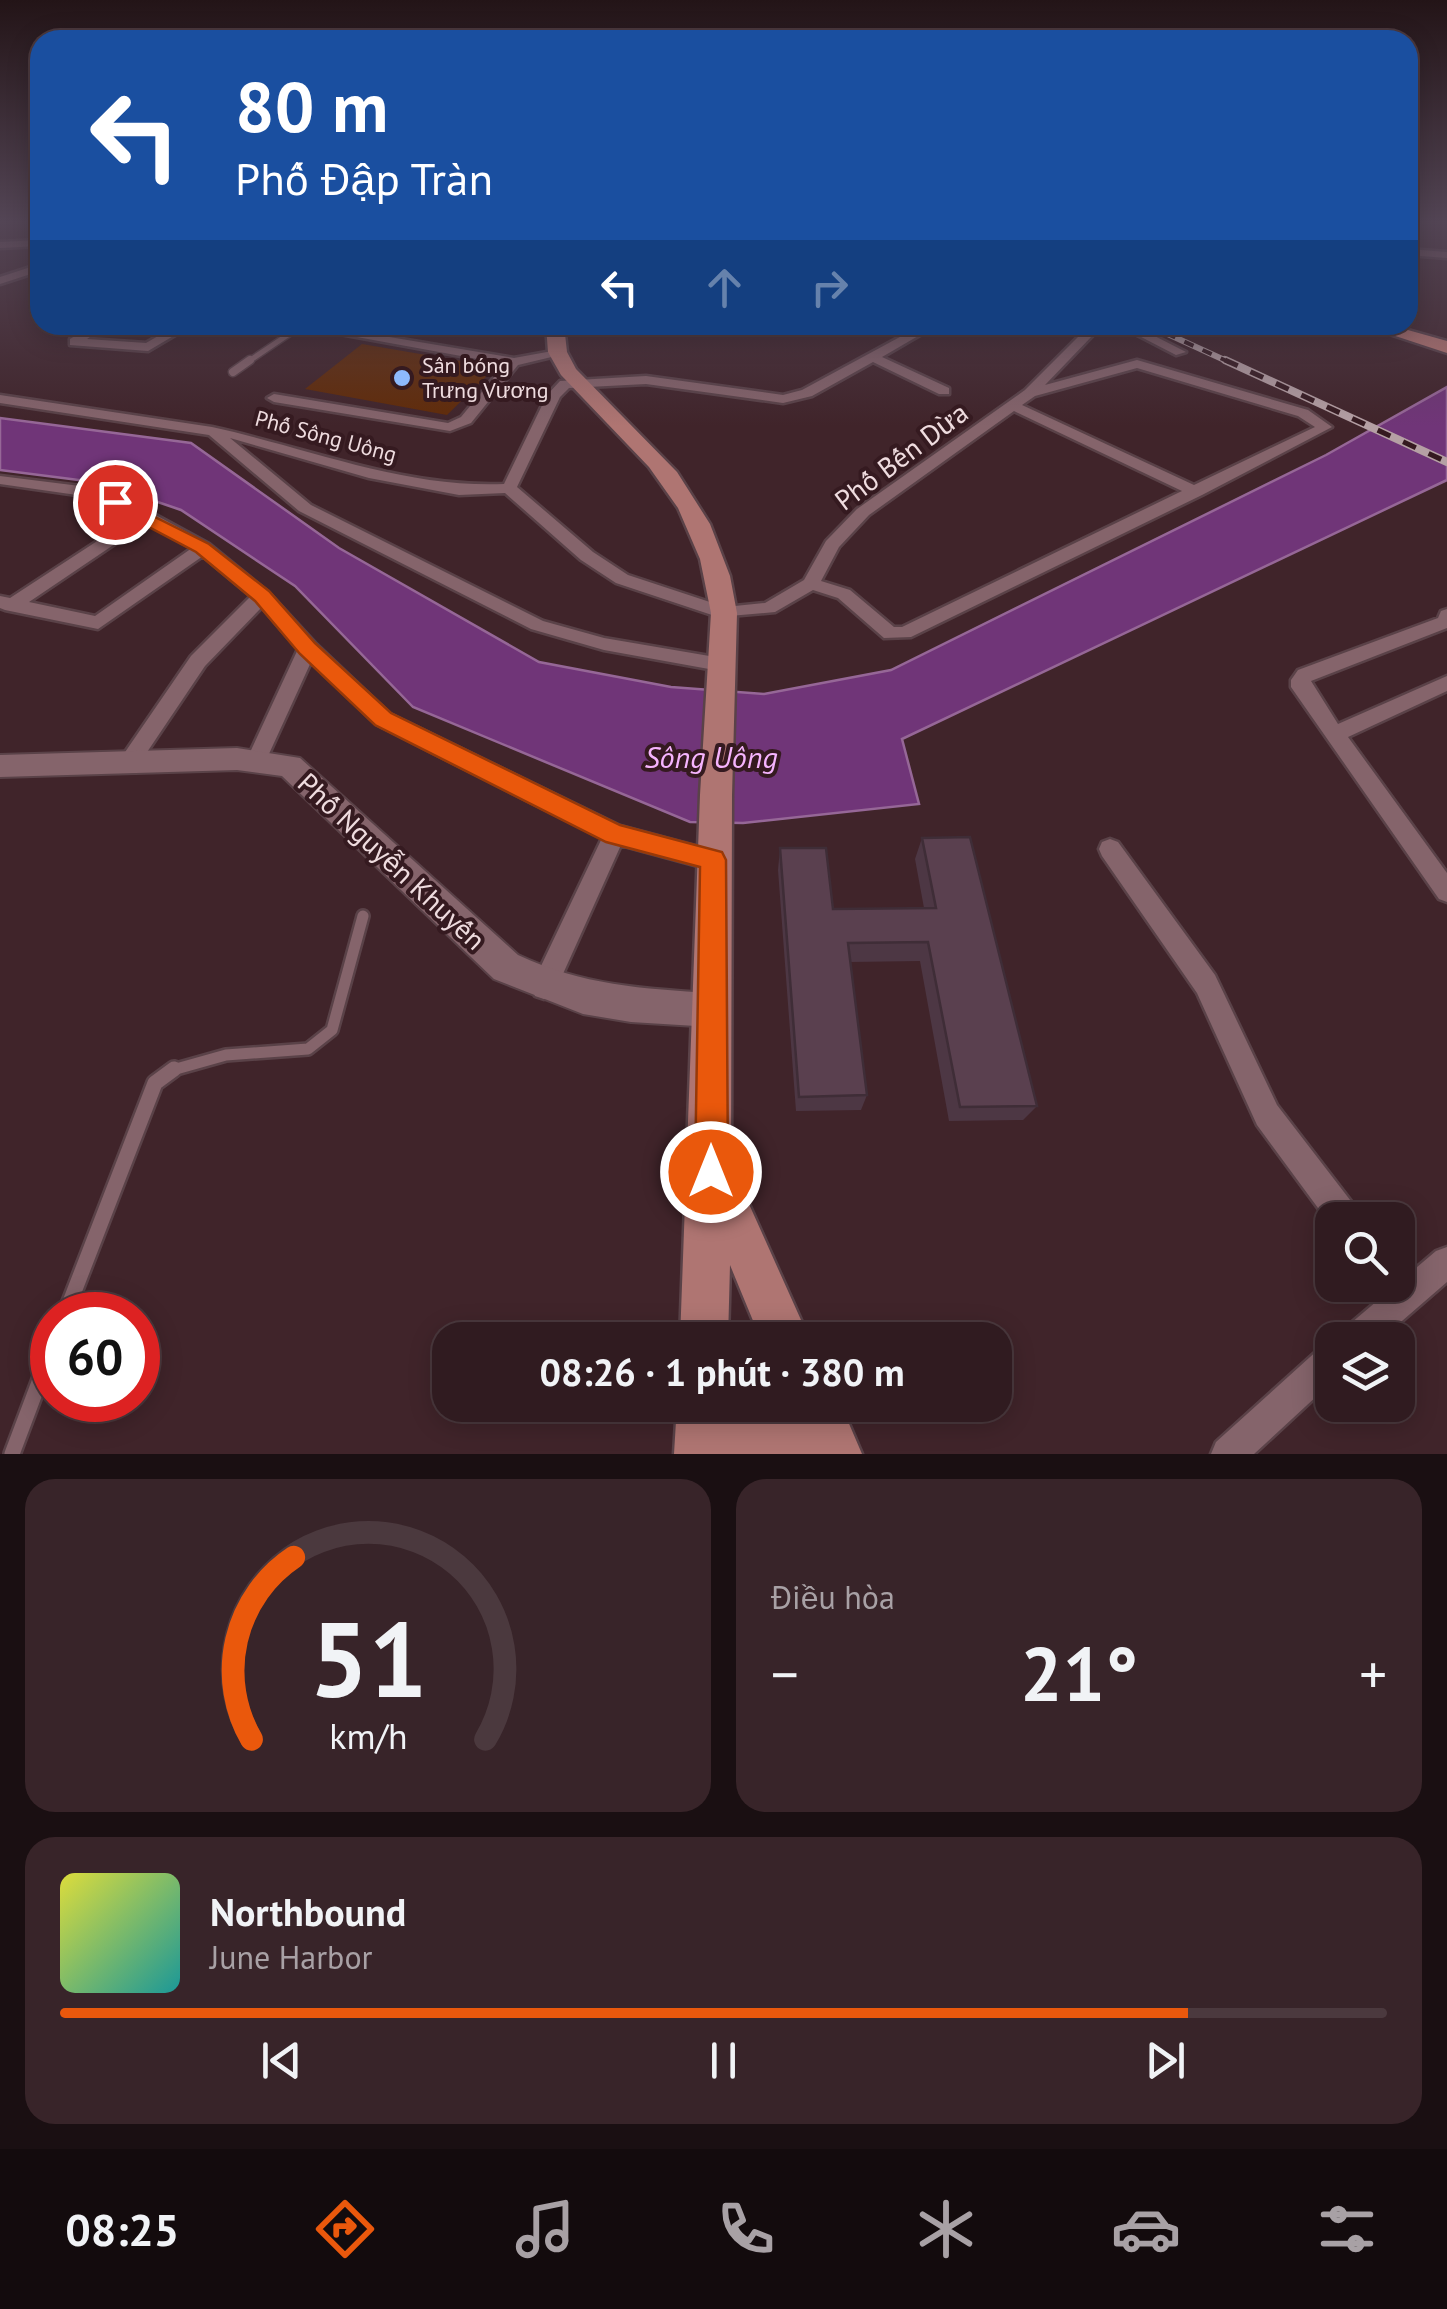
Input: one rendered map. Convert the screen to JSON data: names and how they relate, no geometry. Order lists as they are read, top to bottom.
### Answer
{
  "streets": {
    "street": ["Phố Sông Uông", "Phố Bến Dừa", "Phố Nguyễn Khuyến"]
  },
  "crossings": [
    ["Phố Sông Uông", "Phố Bến Dừa"]
  ],
  "water": ["Sông Uông"],
  "places": ["Sân bóng Trưng Vương"],
  "page": {
    "turn": ["80 m", "Phố Đập Tràn"],
    "limit": "60",
    "trip": "08:26 · 1 phút · 380 m",
    "tile": "Điều hòa",
    "heat": ["−", "21°", "+"],
    "song": ["Northbound", "June Harbor"],
    "tabs": "08:25",
    "gauge": ["51", "km/h"]
  }
}
